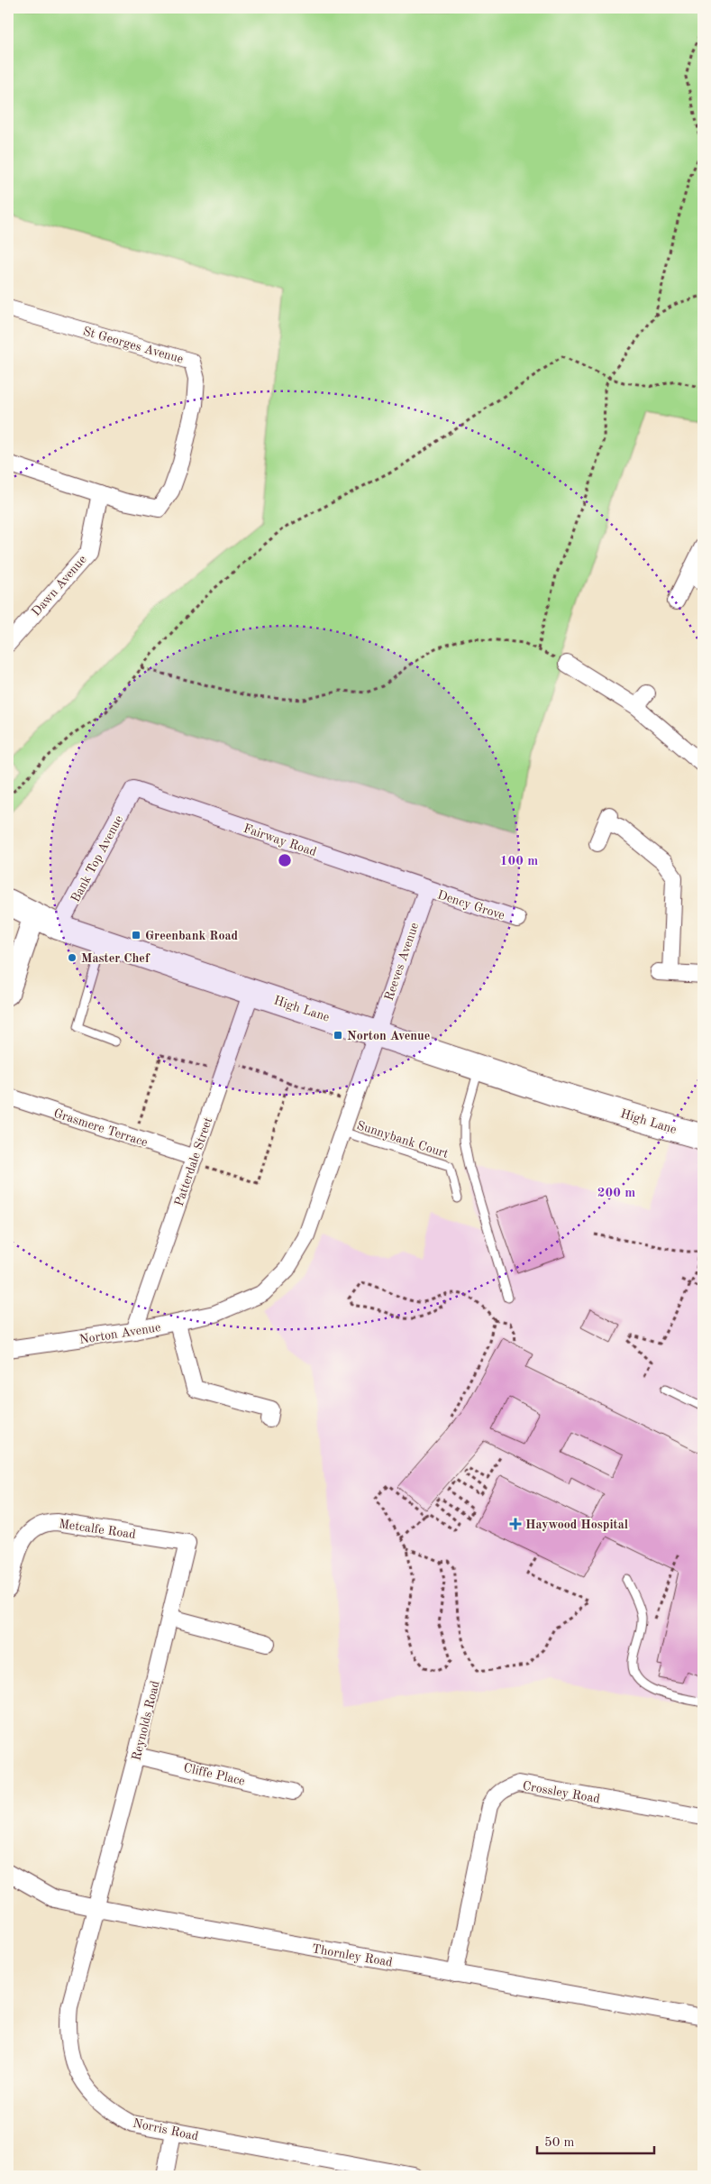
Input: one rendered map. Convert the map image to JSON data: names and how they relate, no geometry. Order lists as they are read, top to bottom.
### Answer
{
  "streets": {
    "main road": ["High Lane"],
    "street": [
      "St Georges Avenue",
      "Dawn Avenue",
      "Fairway Road",
      "Bank Top Avenue",
      "Dency Grove",
      "Reeves Avenue",
      "Grasmere Terrace",
      "Patterdale Street",
      "Norton Avenue",
      "Metcalfe Road",
      "Reynolds Road",
      "Cliffe Place",
      "Crossley Road",
      "Thornley Road",
      "Norris Road"
    ],
    "lane": ["Sunnybank Court"]
  },
  "crossings": [
    ["St Georges Avenue", "Dawn Avenue"],
    ["Fairway Road", "Bank Top Avenue"],
    ["Fairway Road", "Dency Grove"],
    ["Fairway Road", "Reeves Avenue"],
    ["Bank Top Avenue", "High Lane"],
    ["Dency Grove", "Reeves Avenue"],
    ["Reeves Avenue", "High Lane"],
    ["Reeves Avenue", "Norton Avenue"],
    ["High Lane", "Patterdale Street"],
    ["High Lane", "Norton Avenue"],
    ["Grasmere Terrace", "Patterdale Street"],
    ["Sunnybank Court", "Norton Avenue"],
    ["Patterdale Street", "Norton Avenue"],
    ["Metcalfe Road", "Reynolds Road"],
    ["Reynolds Road", "Cliffe Place"],
    ["Reynolds Road", "Thornley Road"],
    ["Reynolds Road", "Norris Road"],
    ["Crossley Road", "Thornley Road"],
    ["Thornley Road", "Norris Road"]
  ],
  "places": {
    "transit": ["Greenbank Road", "Norton Avenue"],
    "other": ["Master Chef"],
    "health": ["Haywood Hospital"]
  },
  "scale_bar": "50 m",
  "rings": ["100 m", "200 m"]
}
